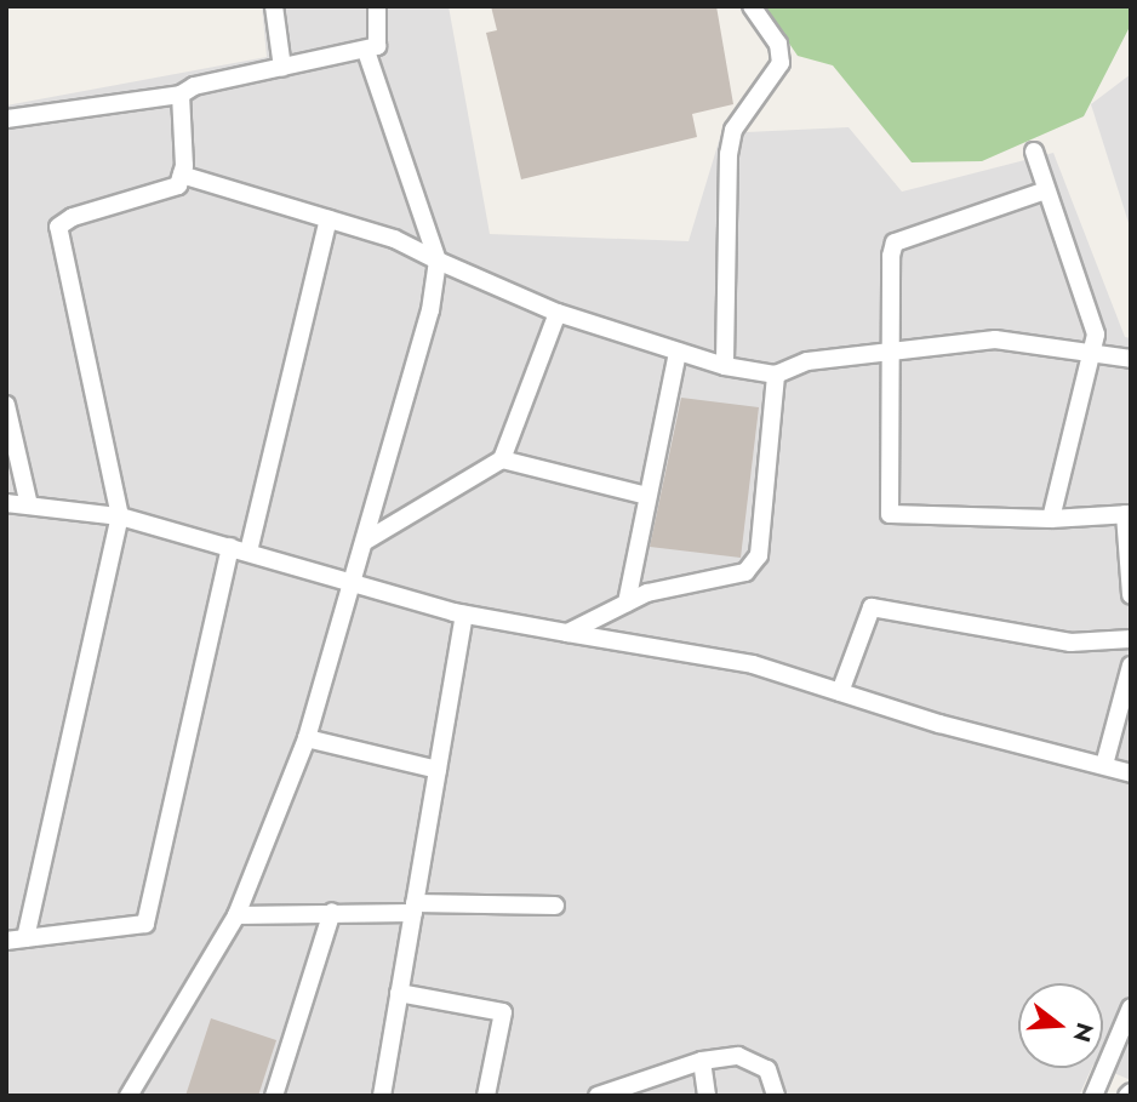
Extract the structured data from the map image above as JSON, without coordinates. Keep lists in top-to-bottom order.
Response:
{
  "north": "right"
}
